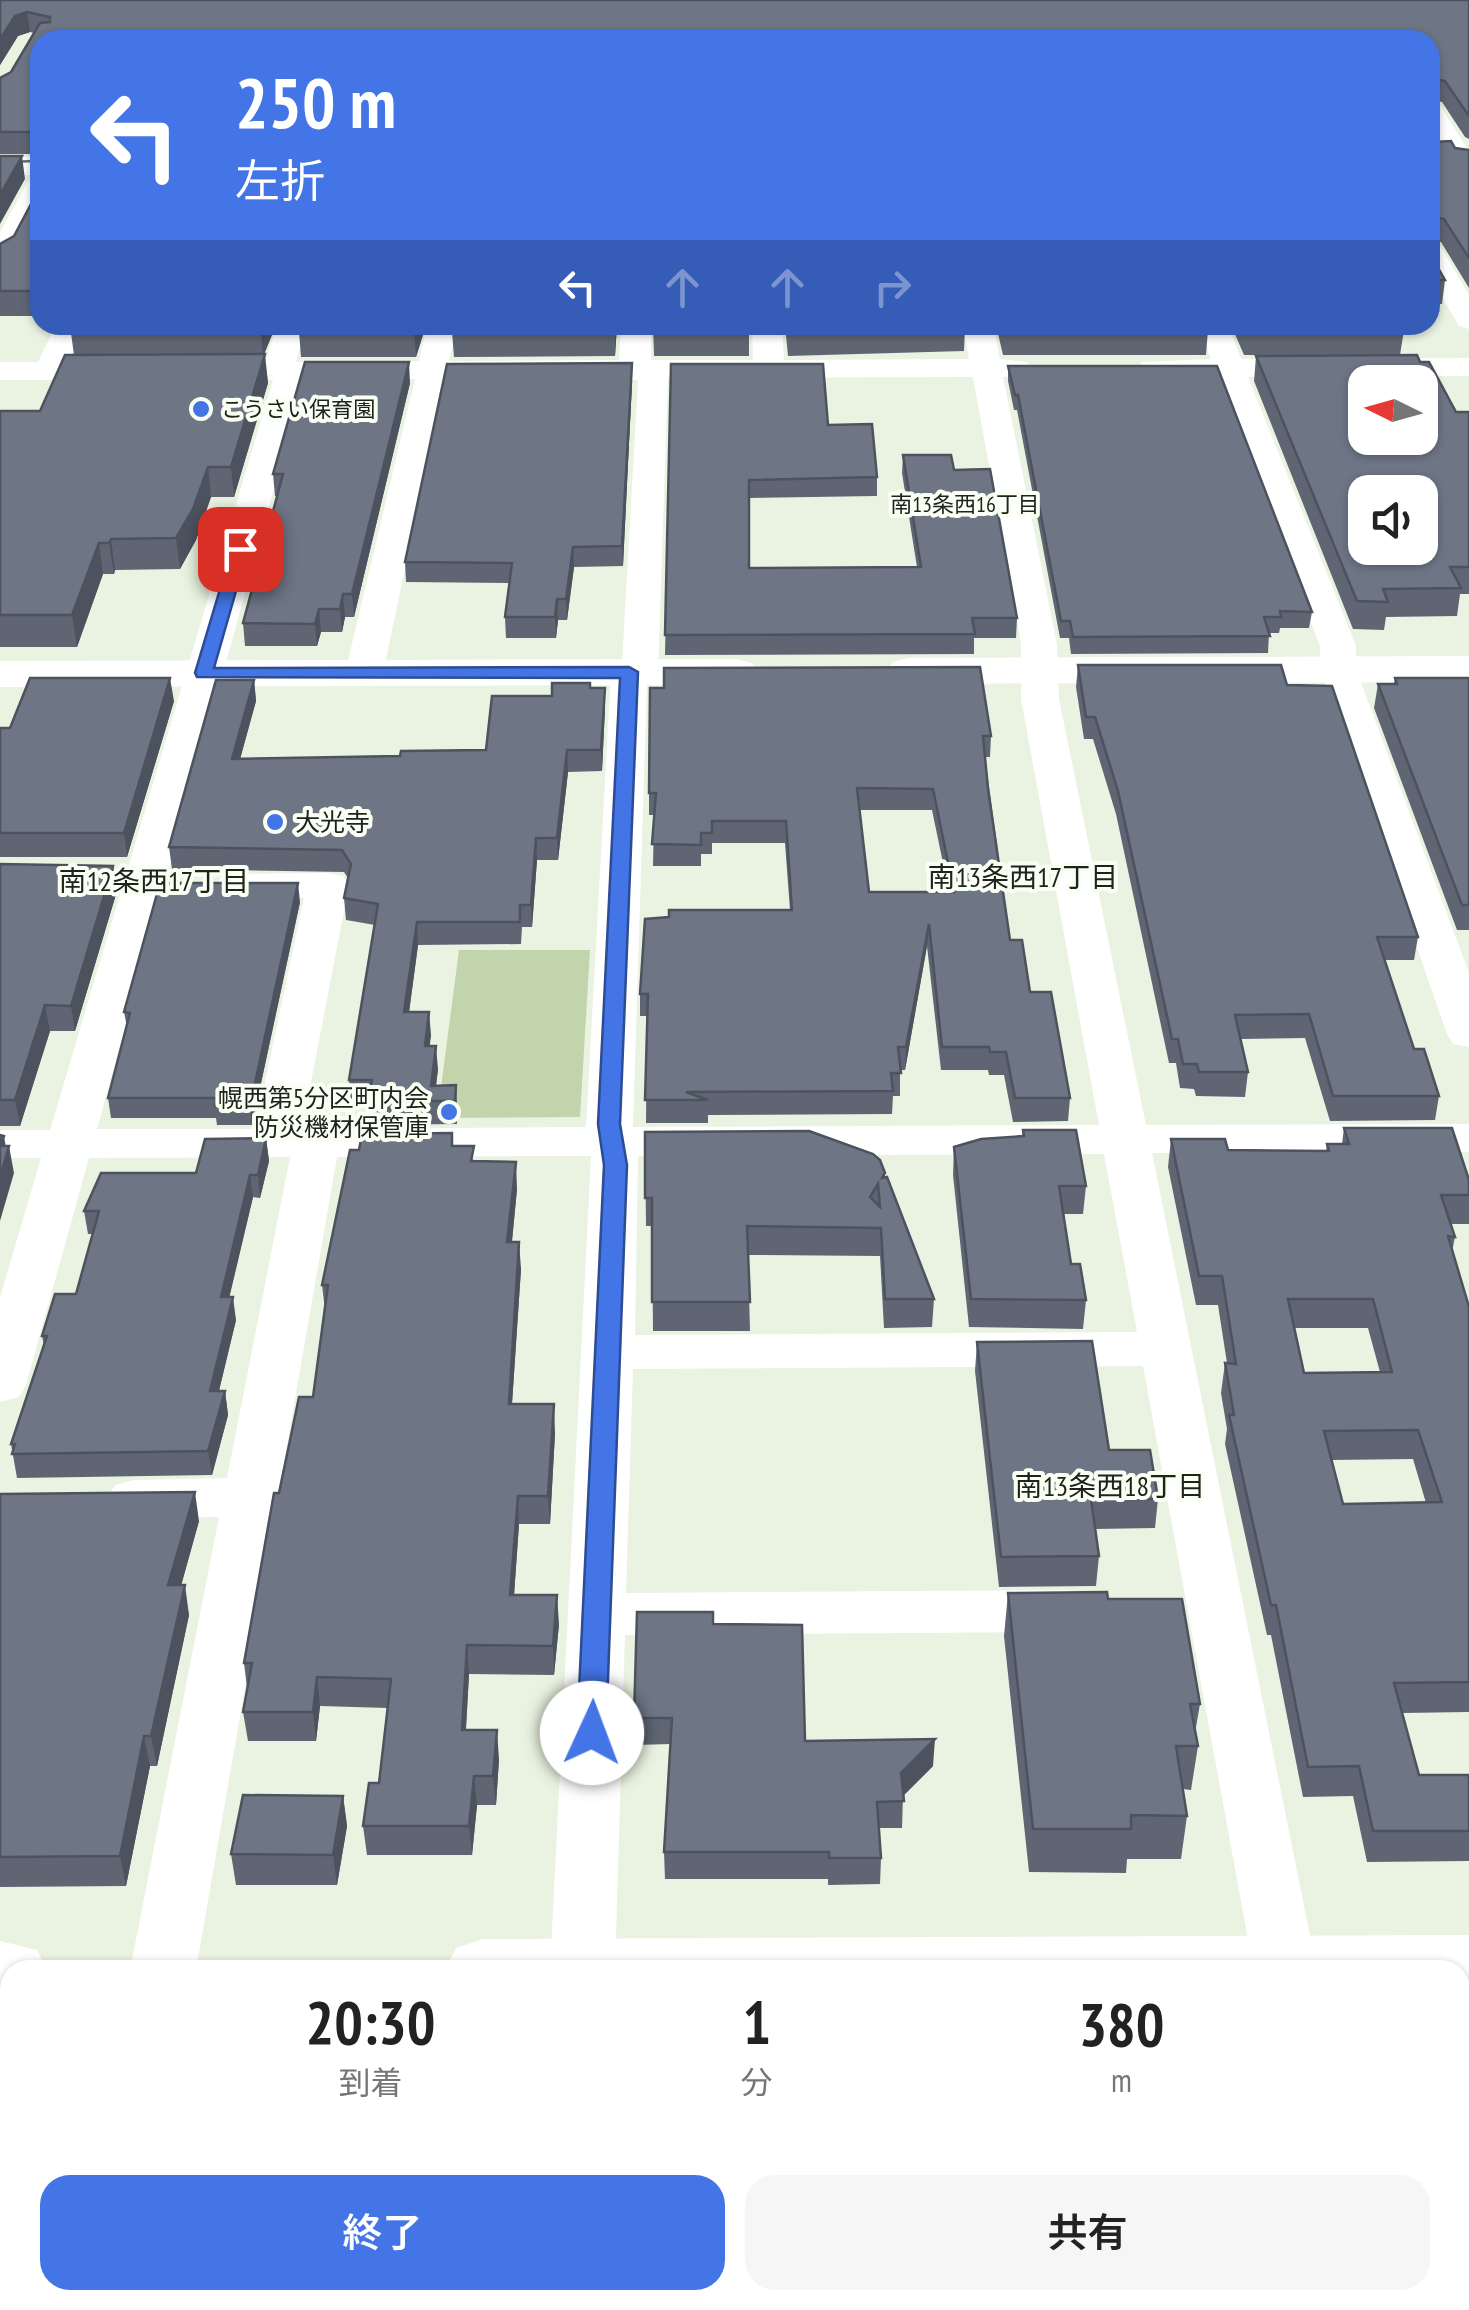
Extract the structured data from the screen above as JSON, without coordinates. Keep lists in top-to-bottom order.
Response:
{
  "districts": [
    "南13条西16丁目",
    "南13条西17丁目",
    "南12条西17丁目",
    "南13条西18丁目"
  ],
  "places": ["こうさい保育園", "大光寺", "幌西第5分区町内会 防災機材保管庫"],
  "north": "left",
  "page": {
    "turn": ["250 m", "左折"],
    "eta": [
      "20:30",
      "到着",
      "1",
      "分",
      "380",
      "m"
    ],
    "buttons": ["終了", "共有"]
  }
}
